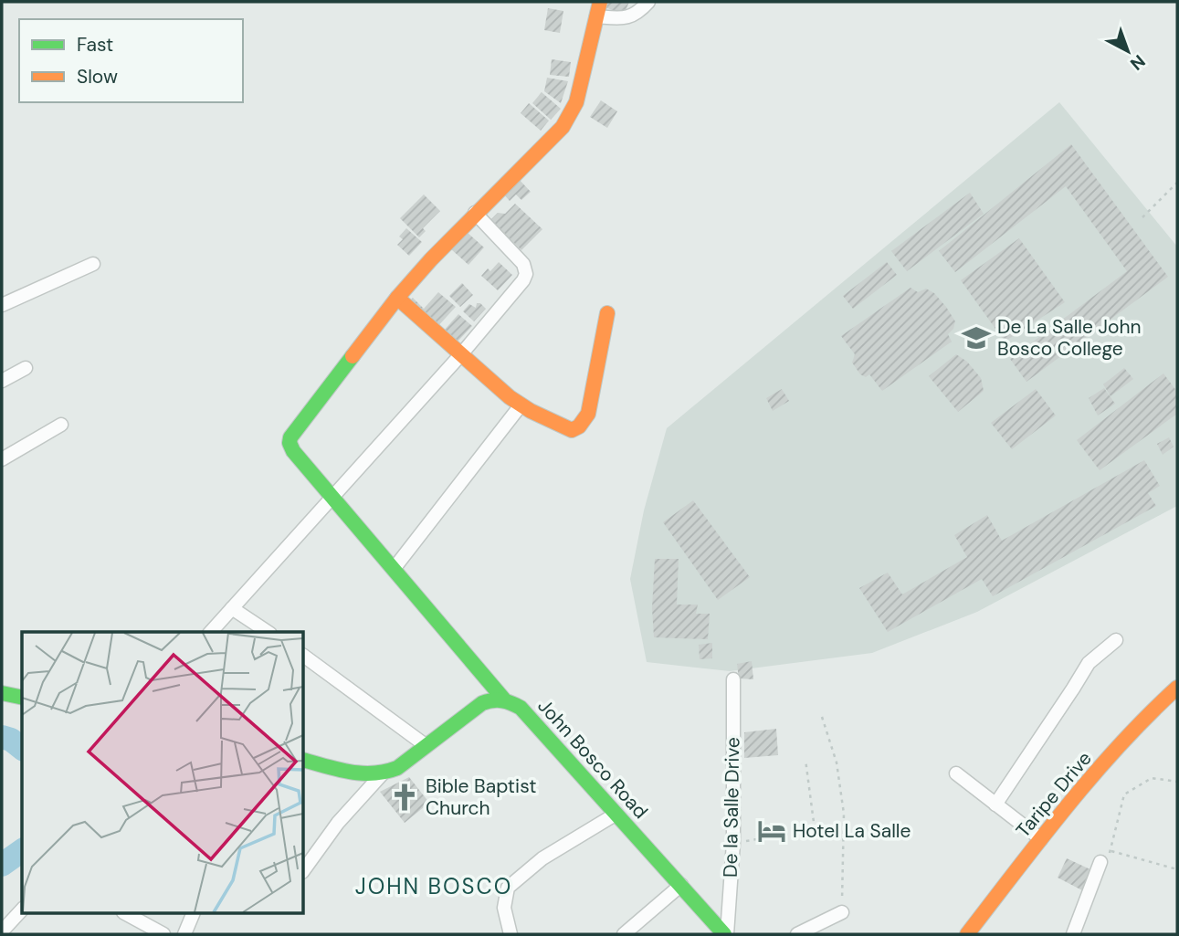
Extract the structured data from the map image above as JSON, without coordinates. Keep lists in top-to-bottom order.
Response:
{
  "streets": {
    "main road": ["John Bosco Road", "Taripe Drive"],
    "street": ["De la Salle Drive"]
  },
  "crossings": [
    ["John Bosco Road", "De la Salle Drive"]
  ],
  "districts": ["JOHN BOSCO"],
  "places": {
    "school or university": ["De La Salle John Bosco College"],
    "church": ["Bible Baptist Church"],
    "hotel": ["Hotel La Salle"]
  },
  "legend": ["Fast", "Slow"],
  "north": "bottom right"
}
